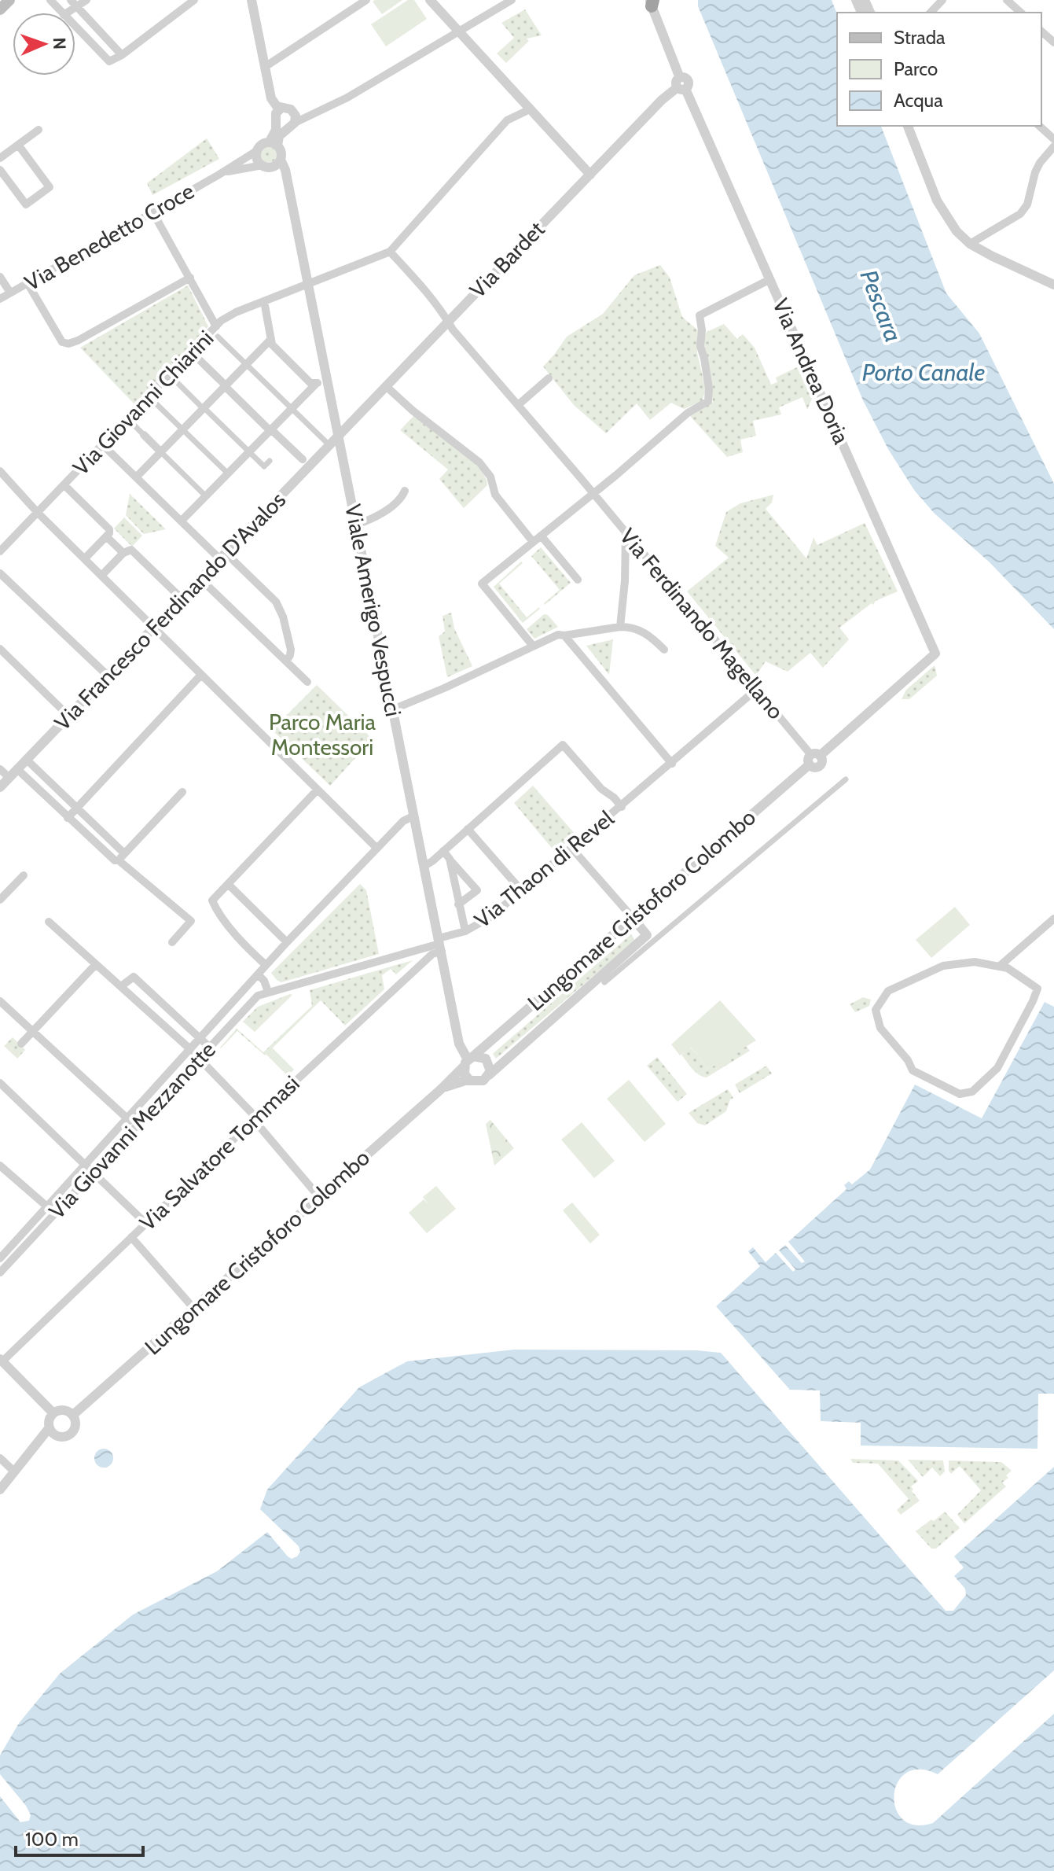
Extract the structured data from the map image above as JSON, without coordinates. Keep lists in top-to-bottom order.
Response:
{
  "streets": {
    "street": [
      "Via Benedetto Croce",
      "Via Bardet",
      "Via Andrea Doria",
      "Via Giovanni Chiarini",
      "Viale Amerigo Vespucci",
      "Via Francesco Ferdinando D'Avalos",
      "Via Ferdinando Magellano",
      "Via Thaon di Revel",
      "Lungomare Cristoforo Colombo",
      "Via Giovanni Mezzanotte",
      "Via Salvatore Tommasi"
    ]
  },
  "crossings": [
    ["Via Benedetto Croce", "Viale Amerigo Vespucci"],
    ["Via Bardet", "Via Andrea Doria"],
    ["Via Bardet", "Viale Amerigo Vespucci"],
    ["Via Bardet", "Via Francesco Ferdinando D'Avalos"],
    ["Via Bardet", "Via Ferdinando Magellano"],
    ["Via Andrea Doria", "Lungomare Cristoforo Colombo"],
    ["Via Giovanni Chiarini", "Viale Amerigo Vespucci"],
    ["Via Giovanni Chiarini", "Via Ferdinando Magellano"],
    ["Viale Amerigo Vespucci", "Via Francesco Ferdinando D'Avalos"],
    ["Viale Amerigo Vespucci", "Via Thaon di Revel"],
    ["Viale Amerigo Vespucci", "Lungomare Cristoforo Colombo"],
    ["Viale Amerigo Vespucci", "Via Giovanni Mezzanotte"],
    ["Viale Amerigo Vespucci", "Via Salvatore Tommasi"],
    ["Via Ferdinando Magellano", "Via Thaon di Revel"],
    ["Via Ferdinando Magellano", "Lungomare Cristoforo Colombo"],
    ["Via Thaon di Revel", "Via Giovanni Mezzanotte"],
    ["Via Thaon di Revel", "Via Salvatore Tommasi"],
    ["Via Giovanni Mezzanotte", "Via Salvatore Tommasi"]
  ],
  "water": ["Pescara", "Porto Canale"],
  "parks": ["Parco Maria Montessori"],
  "legend": ["Strada", "Parco", "Acqua"],
  "scale_bar": "100 m",
  "north": "right"
}
